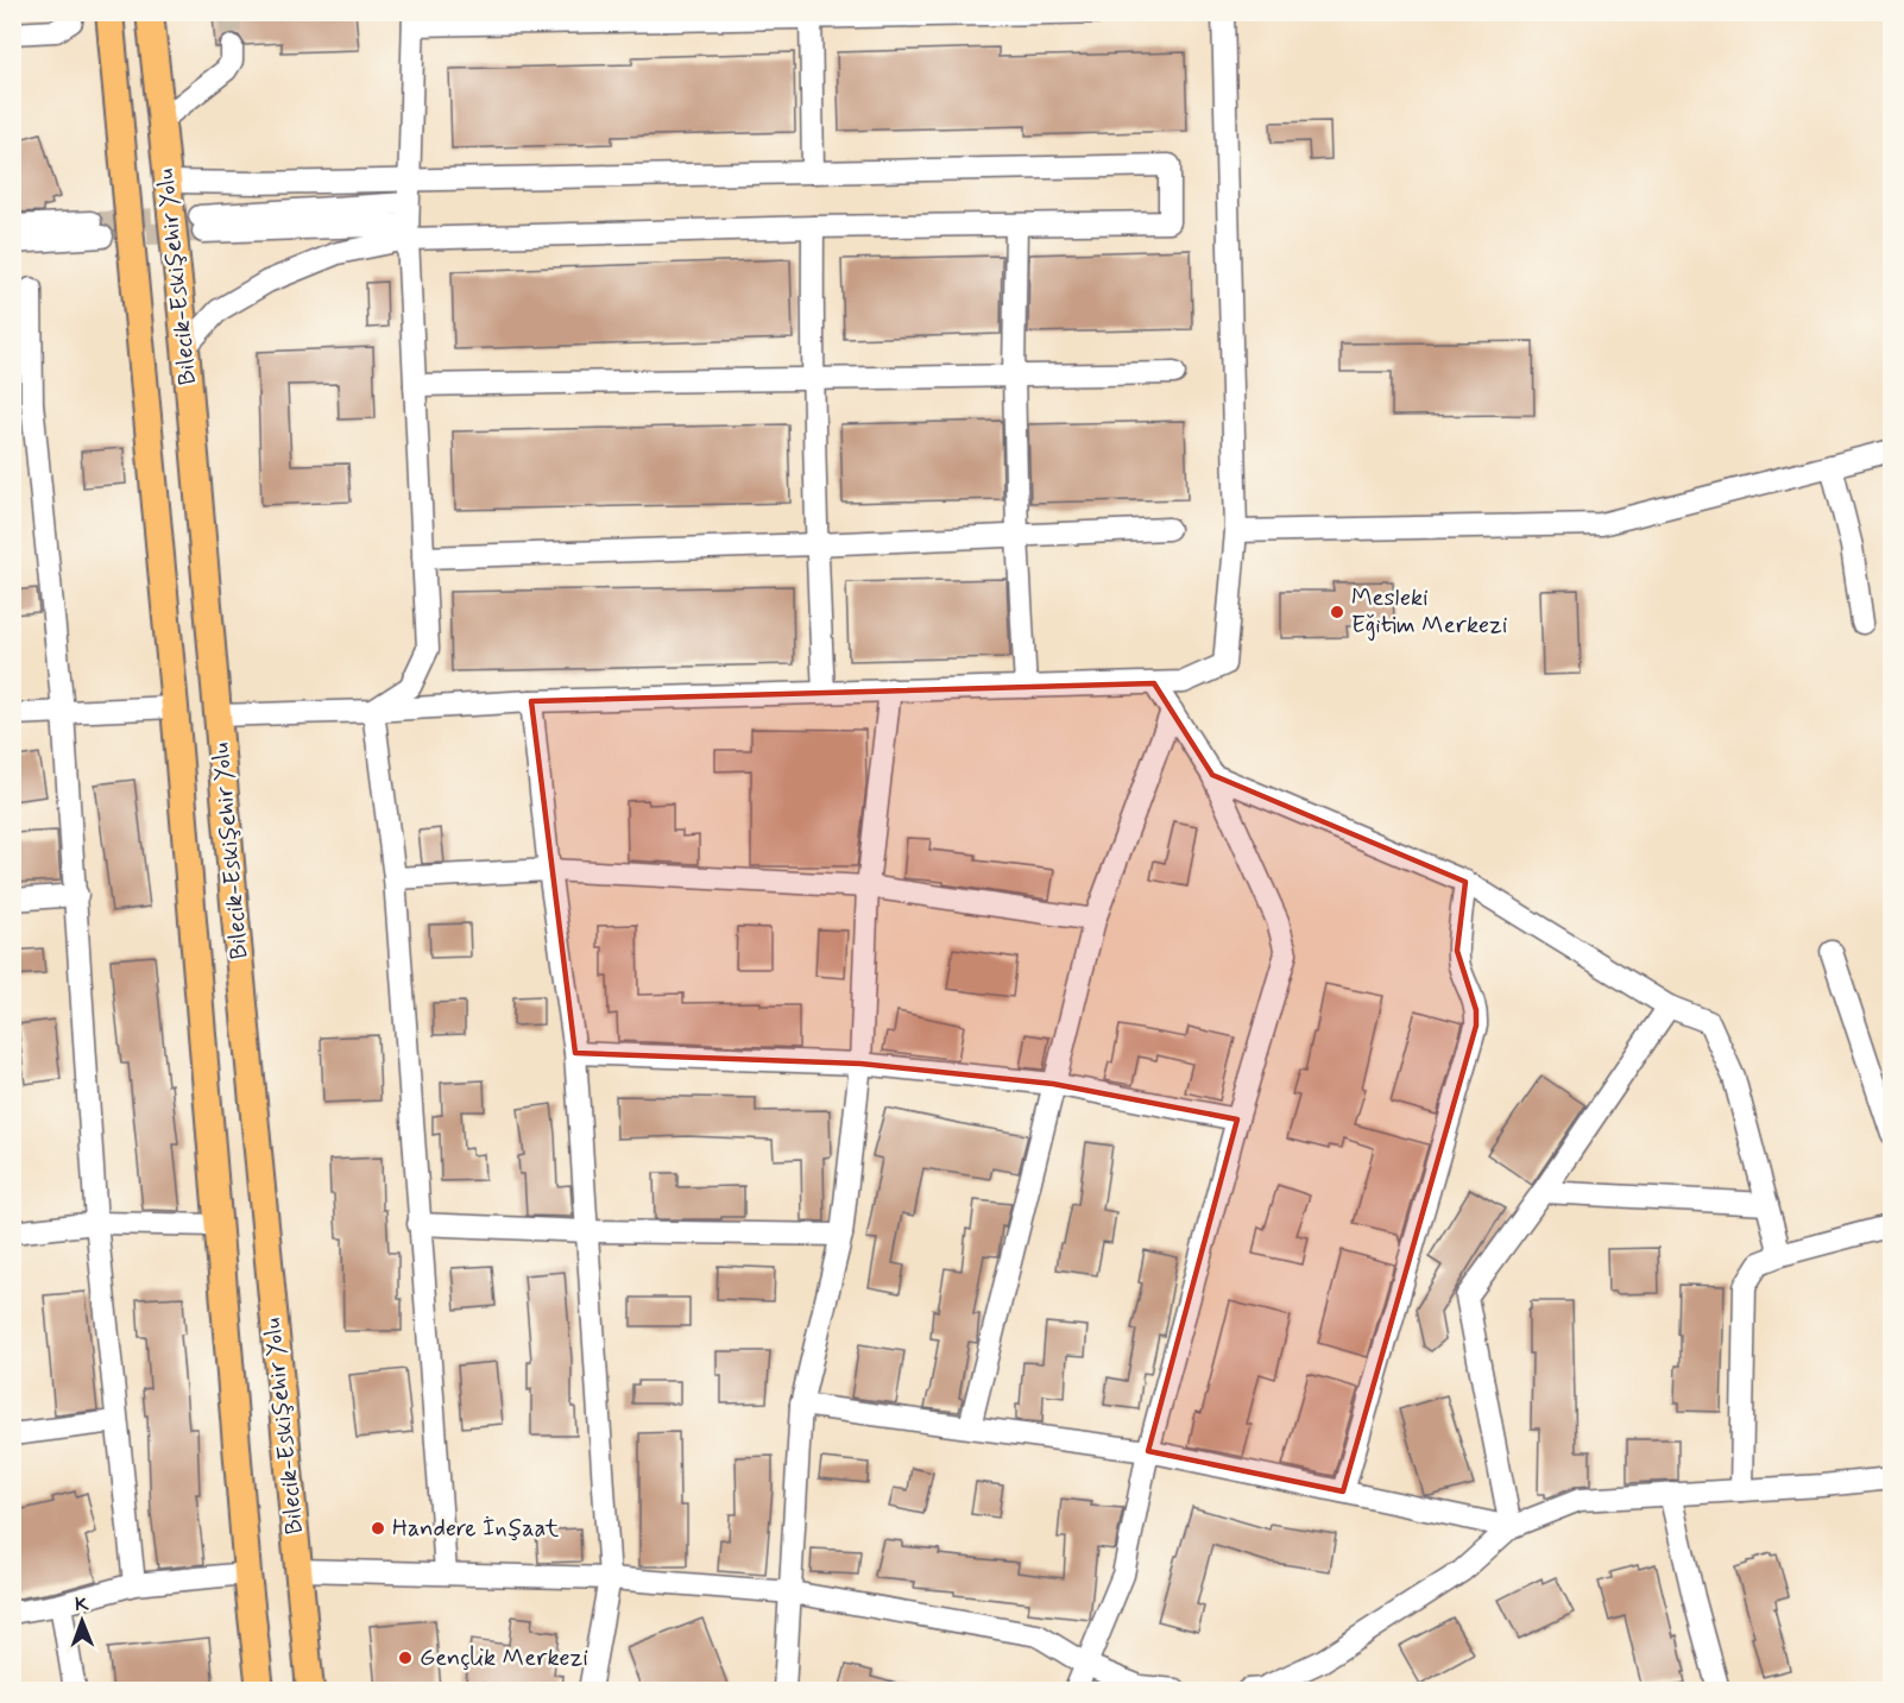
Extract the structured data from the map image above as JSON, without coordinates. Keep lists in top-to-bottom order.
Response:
{
  "streets": {
    "main road": ["Bilecik-Eskişehir Yolu"]
  },
  "places": ["Mesleki Eğitim Merkezi", "Handere İnşaat", "Gençlik Merkezi"],
  "north": "top"
}
